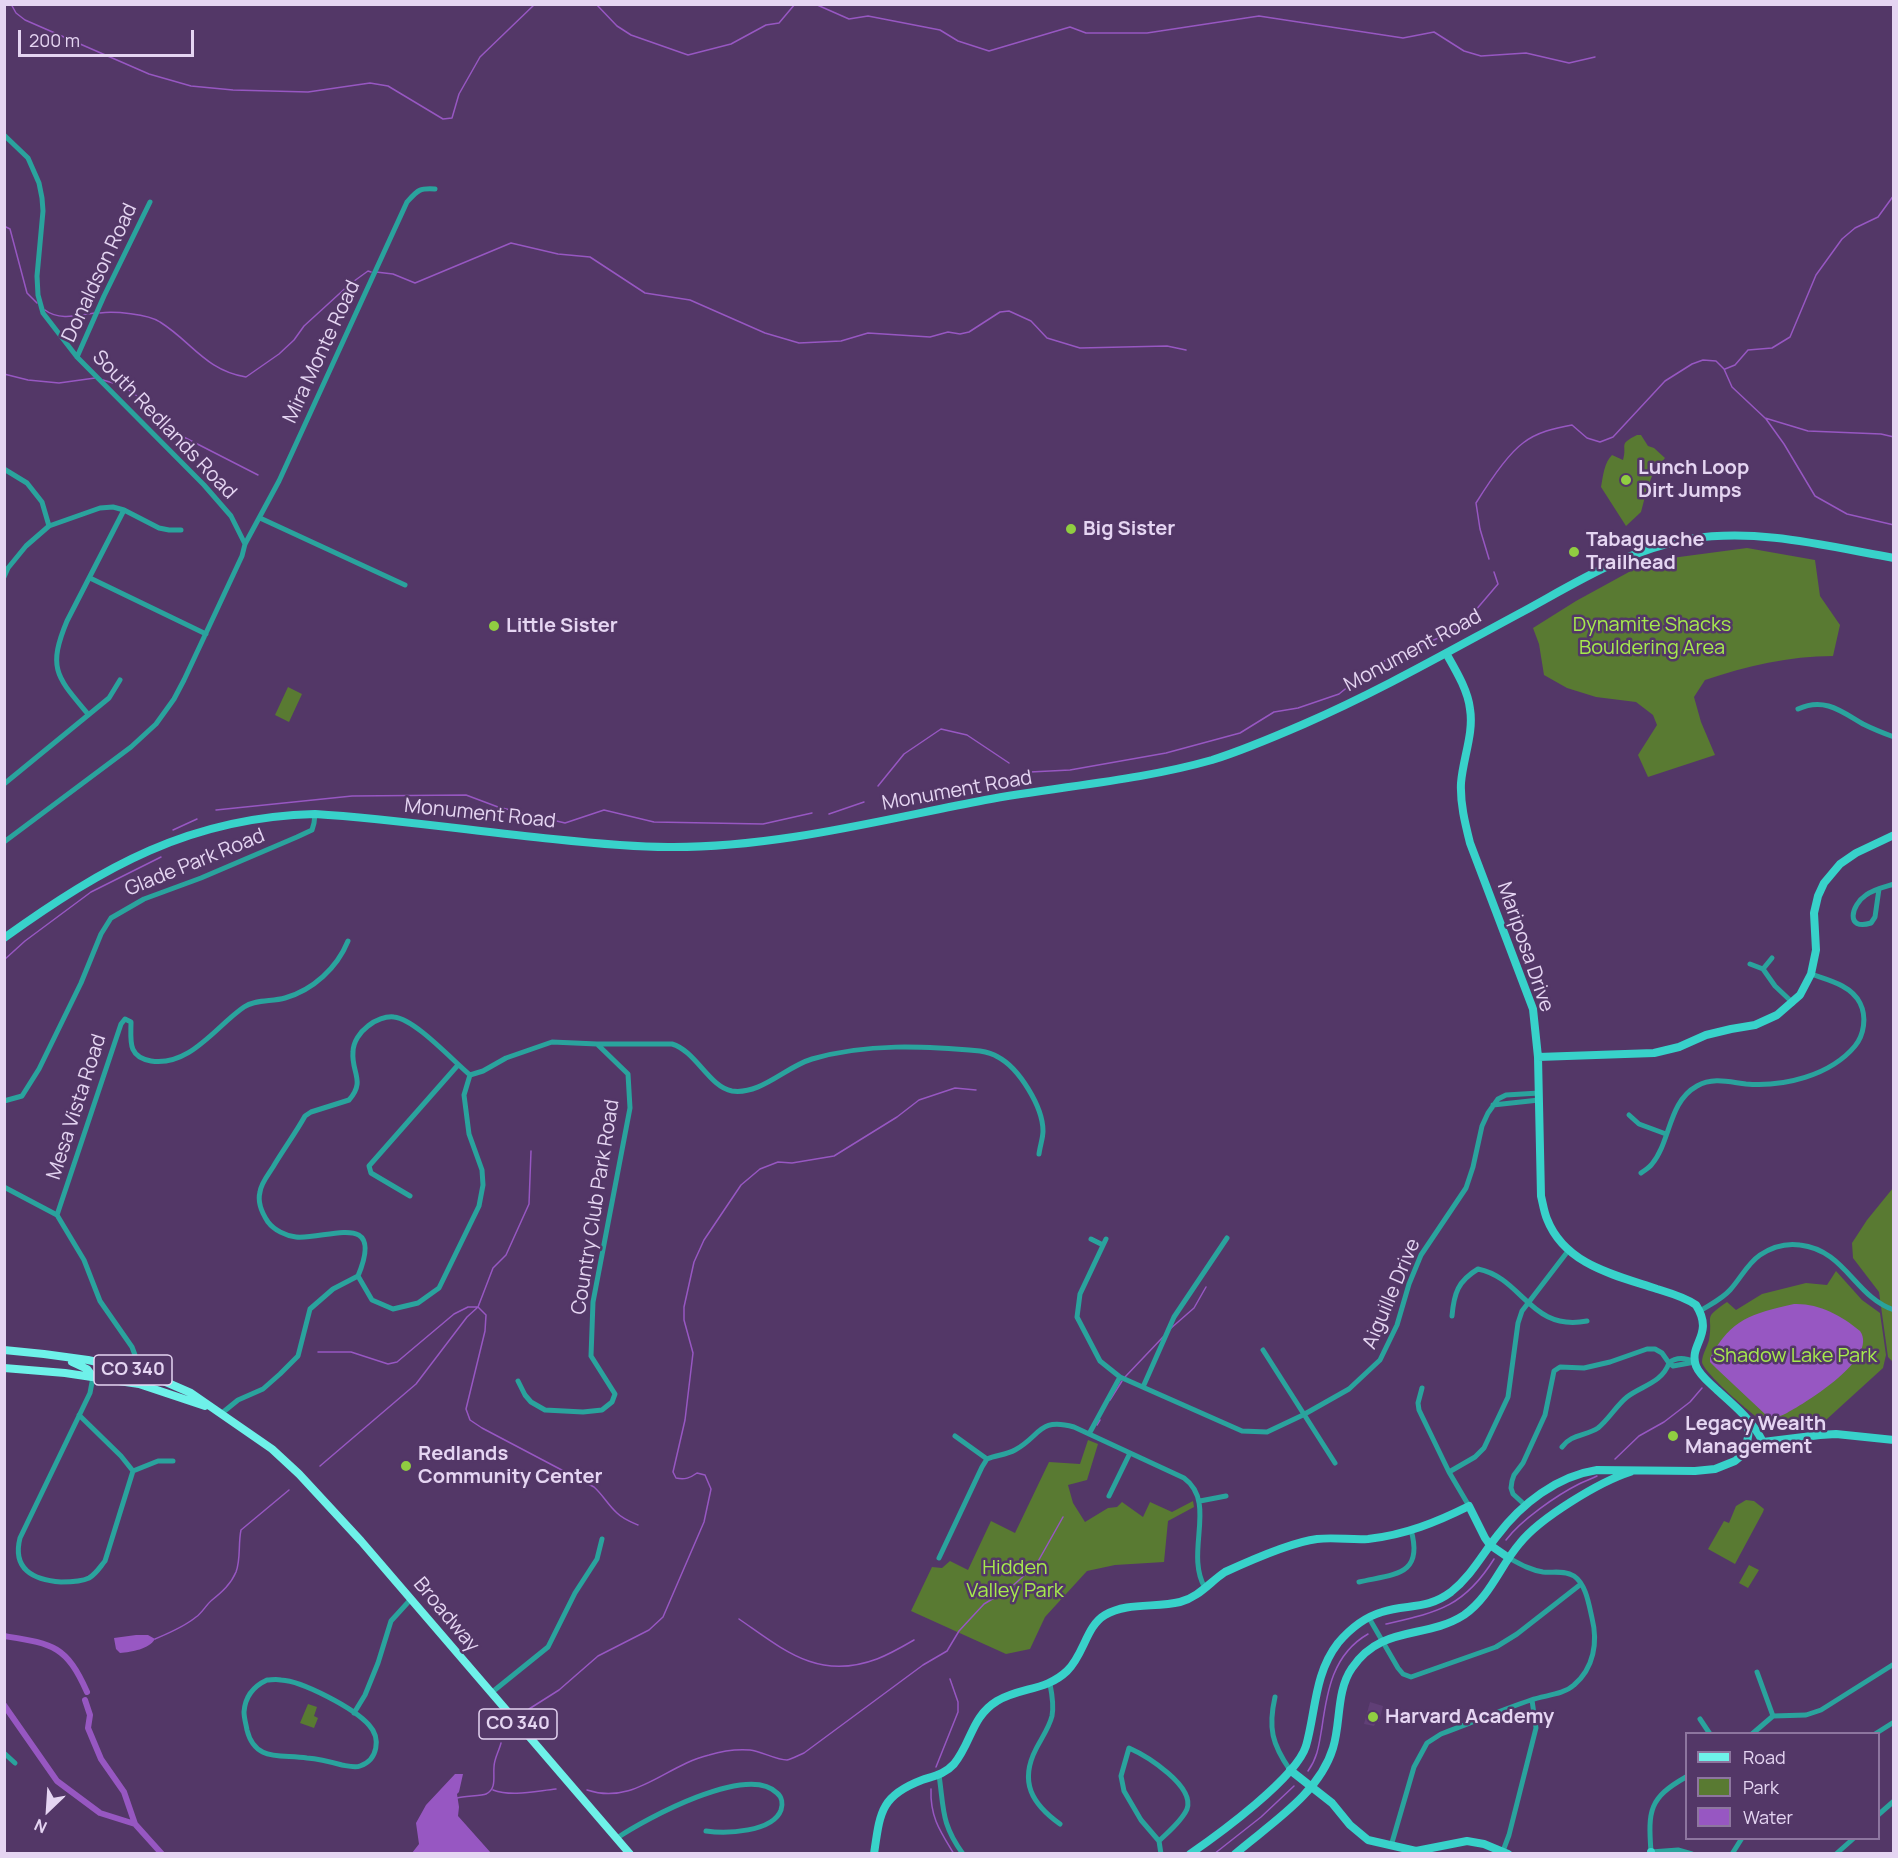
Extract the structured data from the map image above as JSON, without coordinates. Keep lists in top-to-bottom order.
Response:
{
  "streets": {
    "main road": ["CO 340", "Broadway"],
    "street": [
      "Donaldson Road",
      "Mira Monte Road",
      "South Redlands Road",
      "Monument Road",
      "Glade Park Road",
      "Mariposa Drive",
      "Mesa Vista Road",
      "Country Club Park Road",
      "Aiguille Drive"
    ]
  },
  "crossings": [
    ["Donaldson Road", "South Redlands Road"],
    ["Mira Monte Road", "South Redlands Road"],
    ["Monument Road", "Glade Park Road"],
    ["Monument Road", "Mariposa Drive"],
    ["Mariposa Drive", "Aiguille Drive"]
  ],
  "parks": ["Dynamite Shacks Bouldering Area", "Shadow Lake Park", "Hidden Valley Park"],
  "places": [
    "Lunch Loop Dirt Jumps",
    "Big Sister",
    "Tabaguache Trailhead",
    "Little Sister",
    "Legacy Wealth Management",
    "Redlands Community Center",
    "Harvard Academy"
  ],
  "legend": ["Road", "Park", "Water"],
  "scale_bar": "200 m",
  "north": "bottom left"
}
